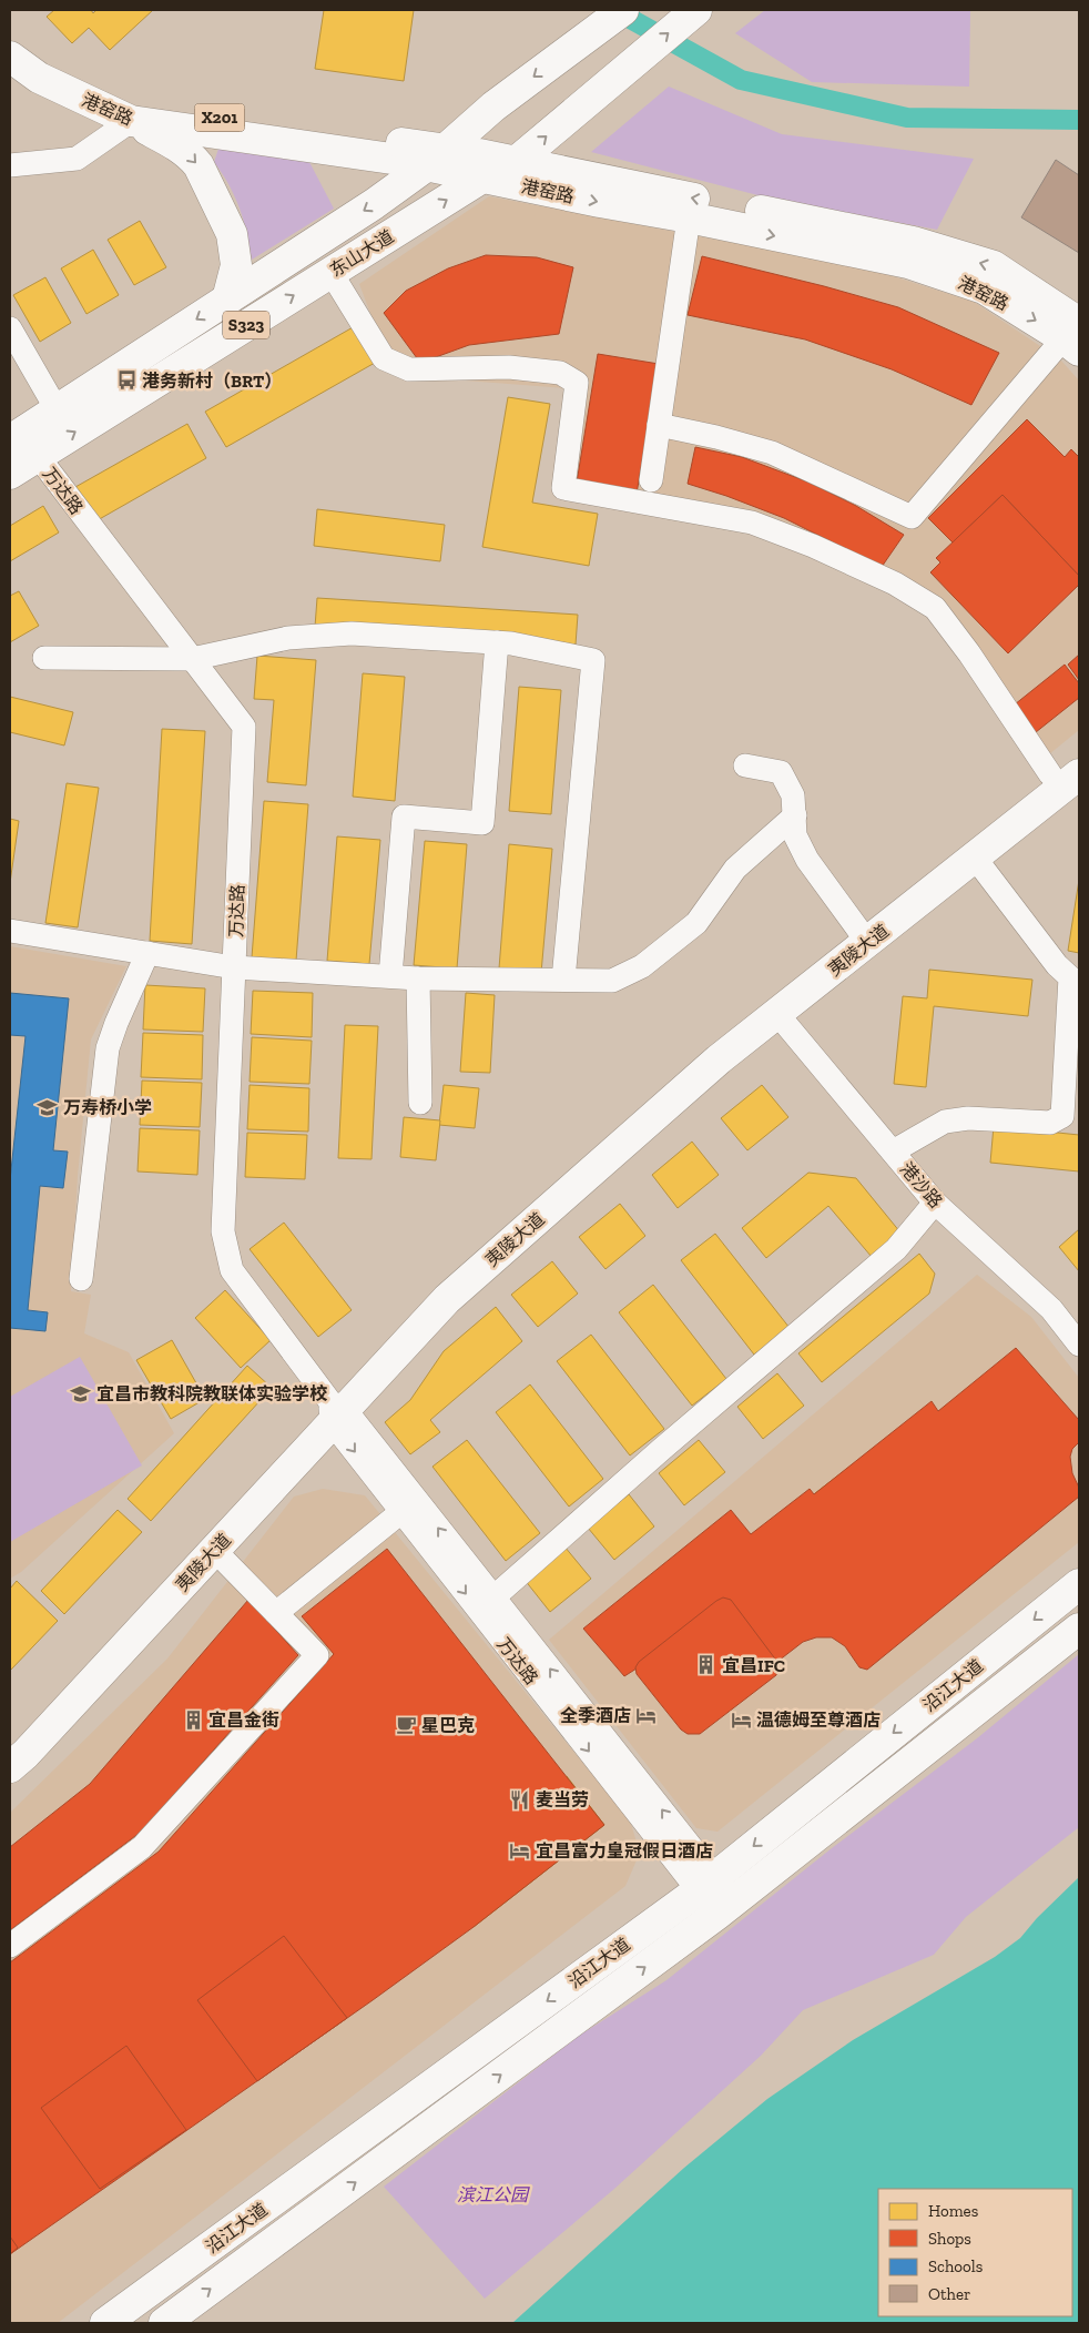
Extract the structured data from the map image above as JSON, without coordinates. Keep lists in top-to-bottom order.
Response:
{
  "streets": {
    "main road": [
      "港窑路",
      "X201",
      "东山大道",
      "S323",
      "夷陵大道",
      "沿江大道"
    ],
    "street": ["万达路", "港沙路"]
  },
  "crossings": [
    ["港窑路", "东山大道"],
    ["东山大道", "万达路"],
    ["万达路", "夷陵大道"],
    ["万达路", "沿江大道"],
    ["夷陵大道", "港沙路"]
  ],
  "parks": ["滨江公园"],
  "places": {
    "bus stop": ["港务新村（BRT）"],
    "school or university": ["万寿桥小学", "宜昌市教科院教联体实验学校"],
    "building": ["宜昌IFC", "宜昌金街"],
    "hotel": ["全季酒店", "温德姆至尊酒店", "宜昌富力皇冠假日酒店"],
    "cafe": ["星巴克"],
    "restaurant": ["麦当劳"]
  },
  "legend": [
    "Homes",
    "Shops",
    "Schools",
    "Other"
  ]
}
